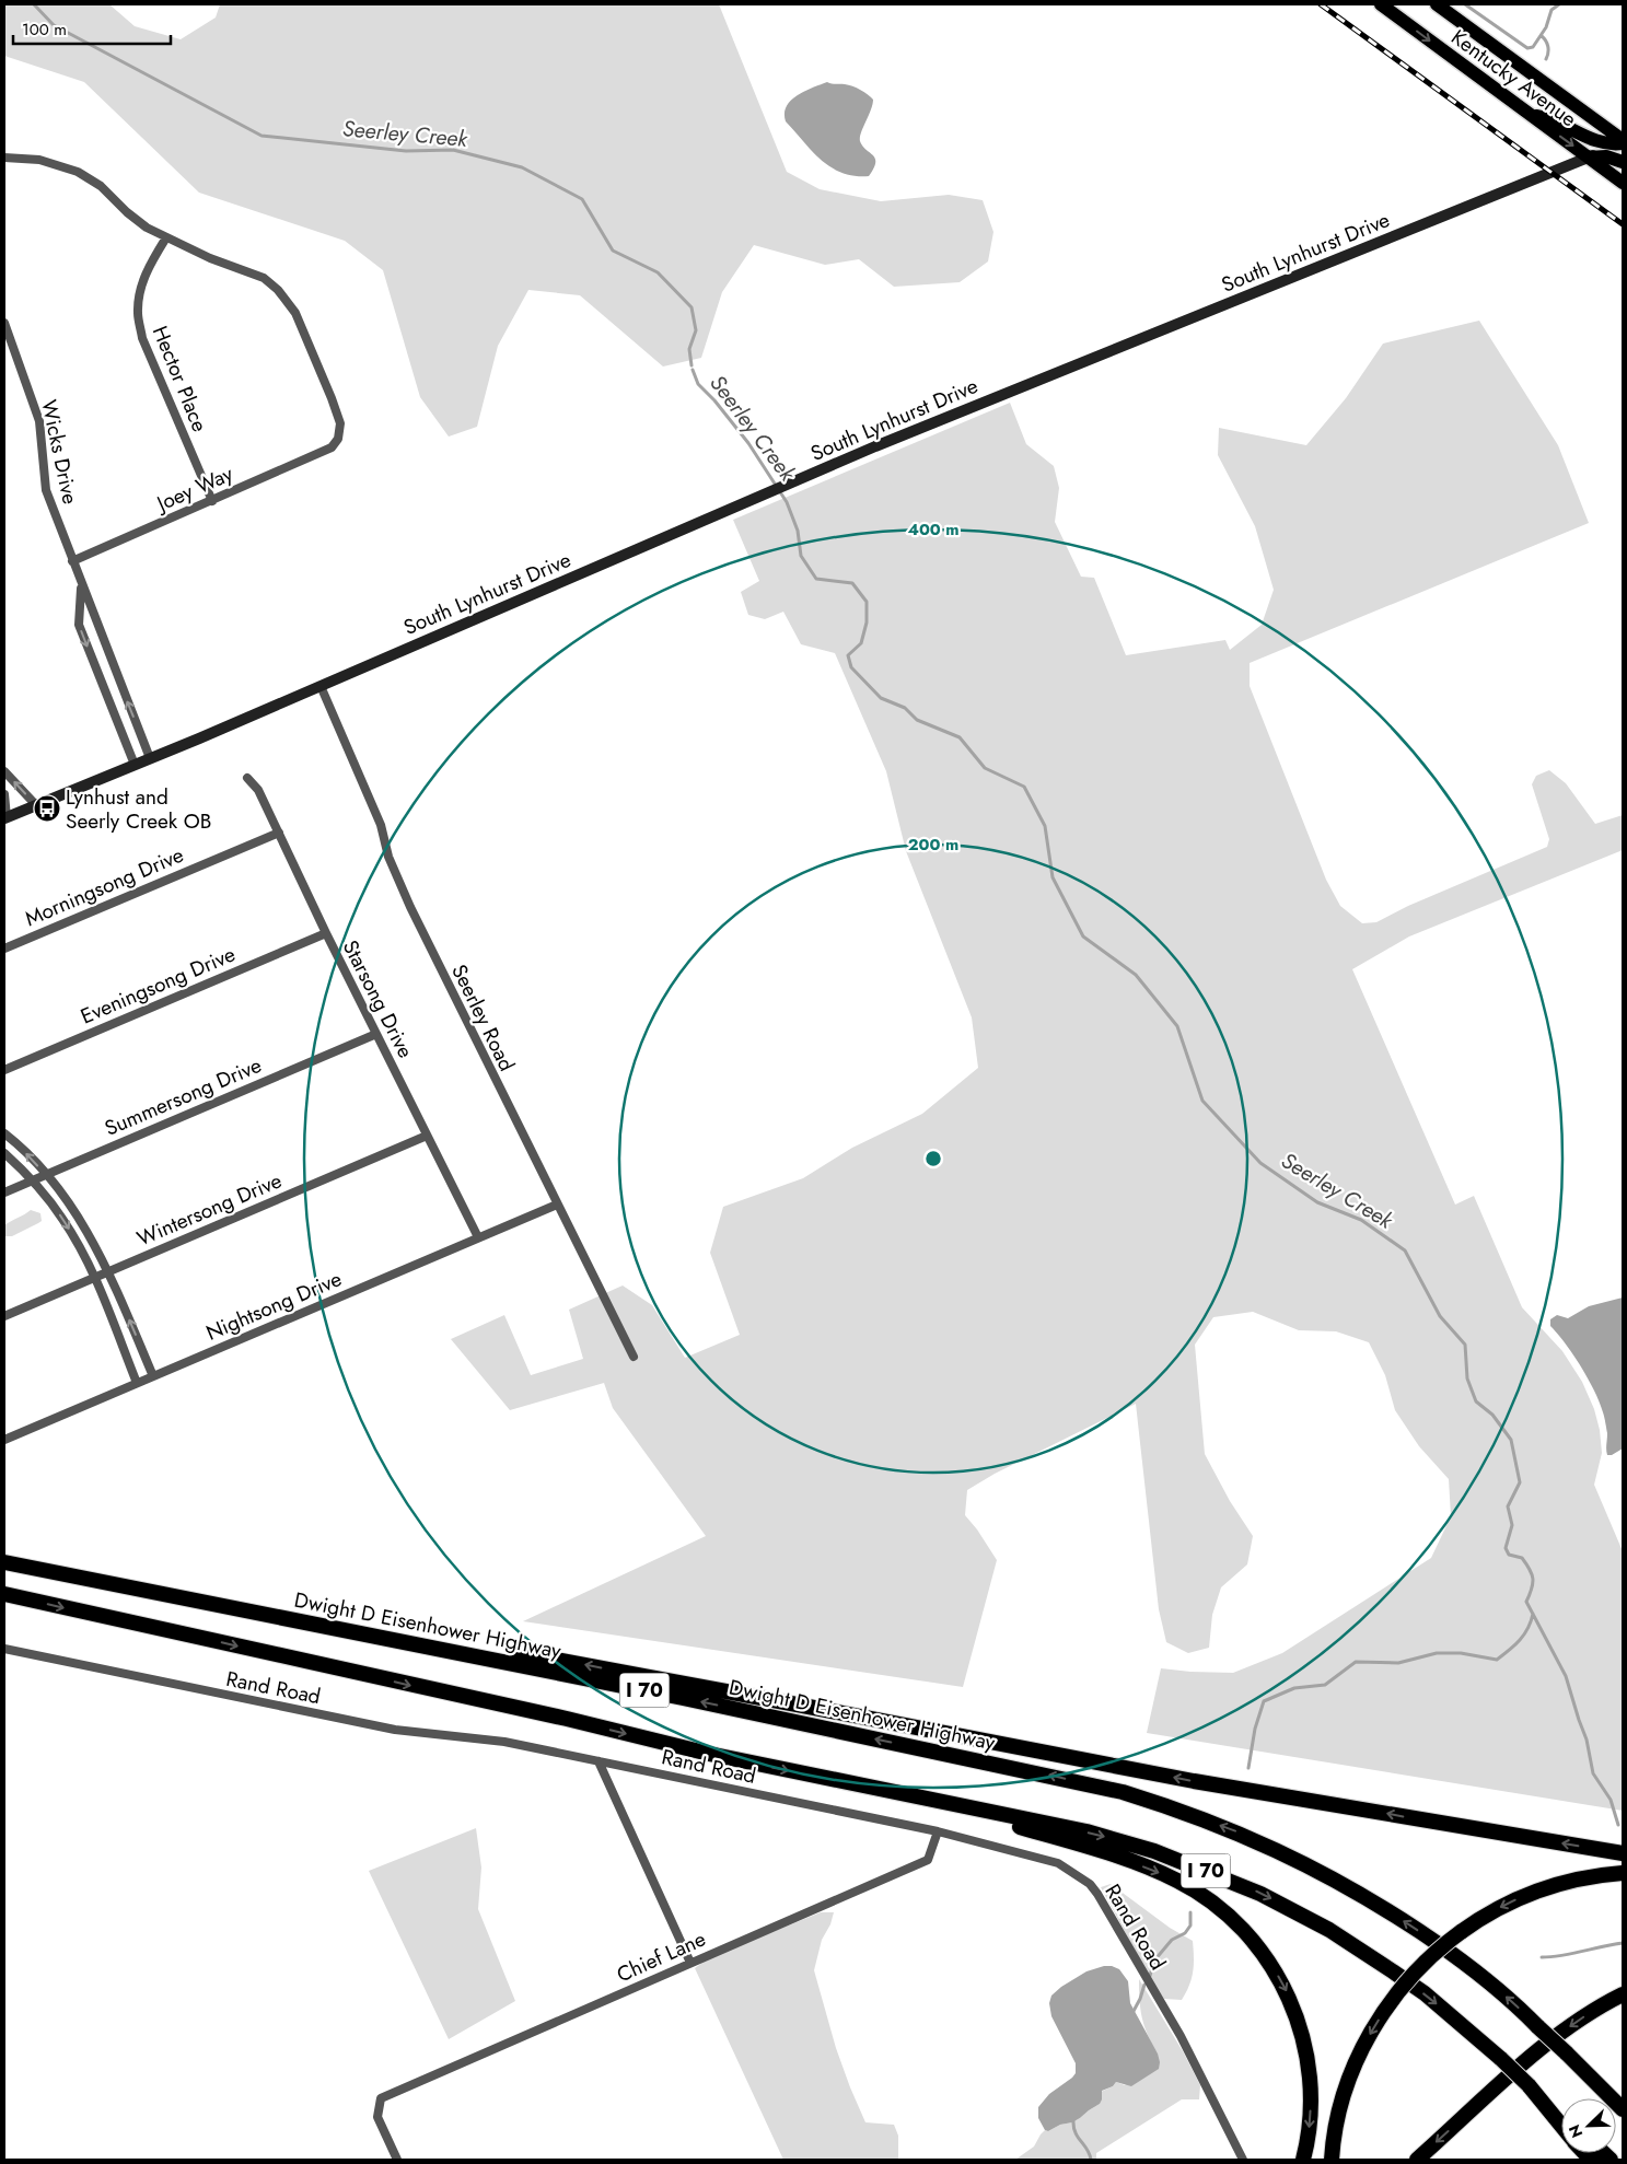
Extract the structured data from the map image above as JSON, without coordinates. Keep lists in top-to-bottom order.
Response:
{
  "streets": {
    "highway": ["Dwight D Eisenhower Highway", "I 70"],
    "main road": ["Kentucky Avenue", "South Lynhurst Drive"],
    "street": [
      "Hector Place",
      "Wicks Drive",
      "Joey Way",
      "Morningsong Drive",
      "Eveningsong Drive",
      "Starsong Drive",
      "Seerley Road",
      "Summersong Drive",
      "Wintersong Drive",
      "Nightsong Drive",
      "Rand Road",
      "Chief Lane"
    ]
  },
  "crossings": [
    ["Kentucky Avenue", "South Lynhurst Drive"],
    ["South Lynhurst Drive", "Wicks Drive"],
    ["South Lynhurst Drive", "Seerley Road"],
    ["Hector Place", "Joey Way"],
    ["Wicks Drive", "Joey Way"],
    ["Morningsong Drive", "Starsong Drive"],
    ["Eveningsong Drive", "Starsong Drive"],
    ["Starsong Drive", "Summersong Drive"],
    ["Starsong Drive", "Wintersong Drive"],
    ["Starsong Drive", "Nightsong Drive"],
    ["Seerley Road", "Nightsong Drive"],
    ["Rand Road", "Chief Lane"]
  ],
  "water": ["Seerley Creek"],
  "places": {
    "bus stop": ["Lynhust and Seerly Creek OB"]
  },
  "scale_bar": "100 m",
  "north": "bottom left",
  "rings": ["400 m", "200 m"]
}
